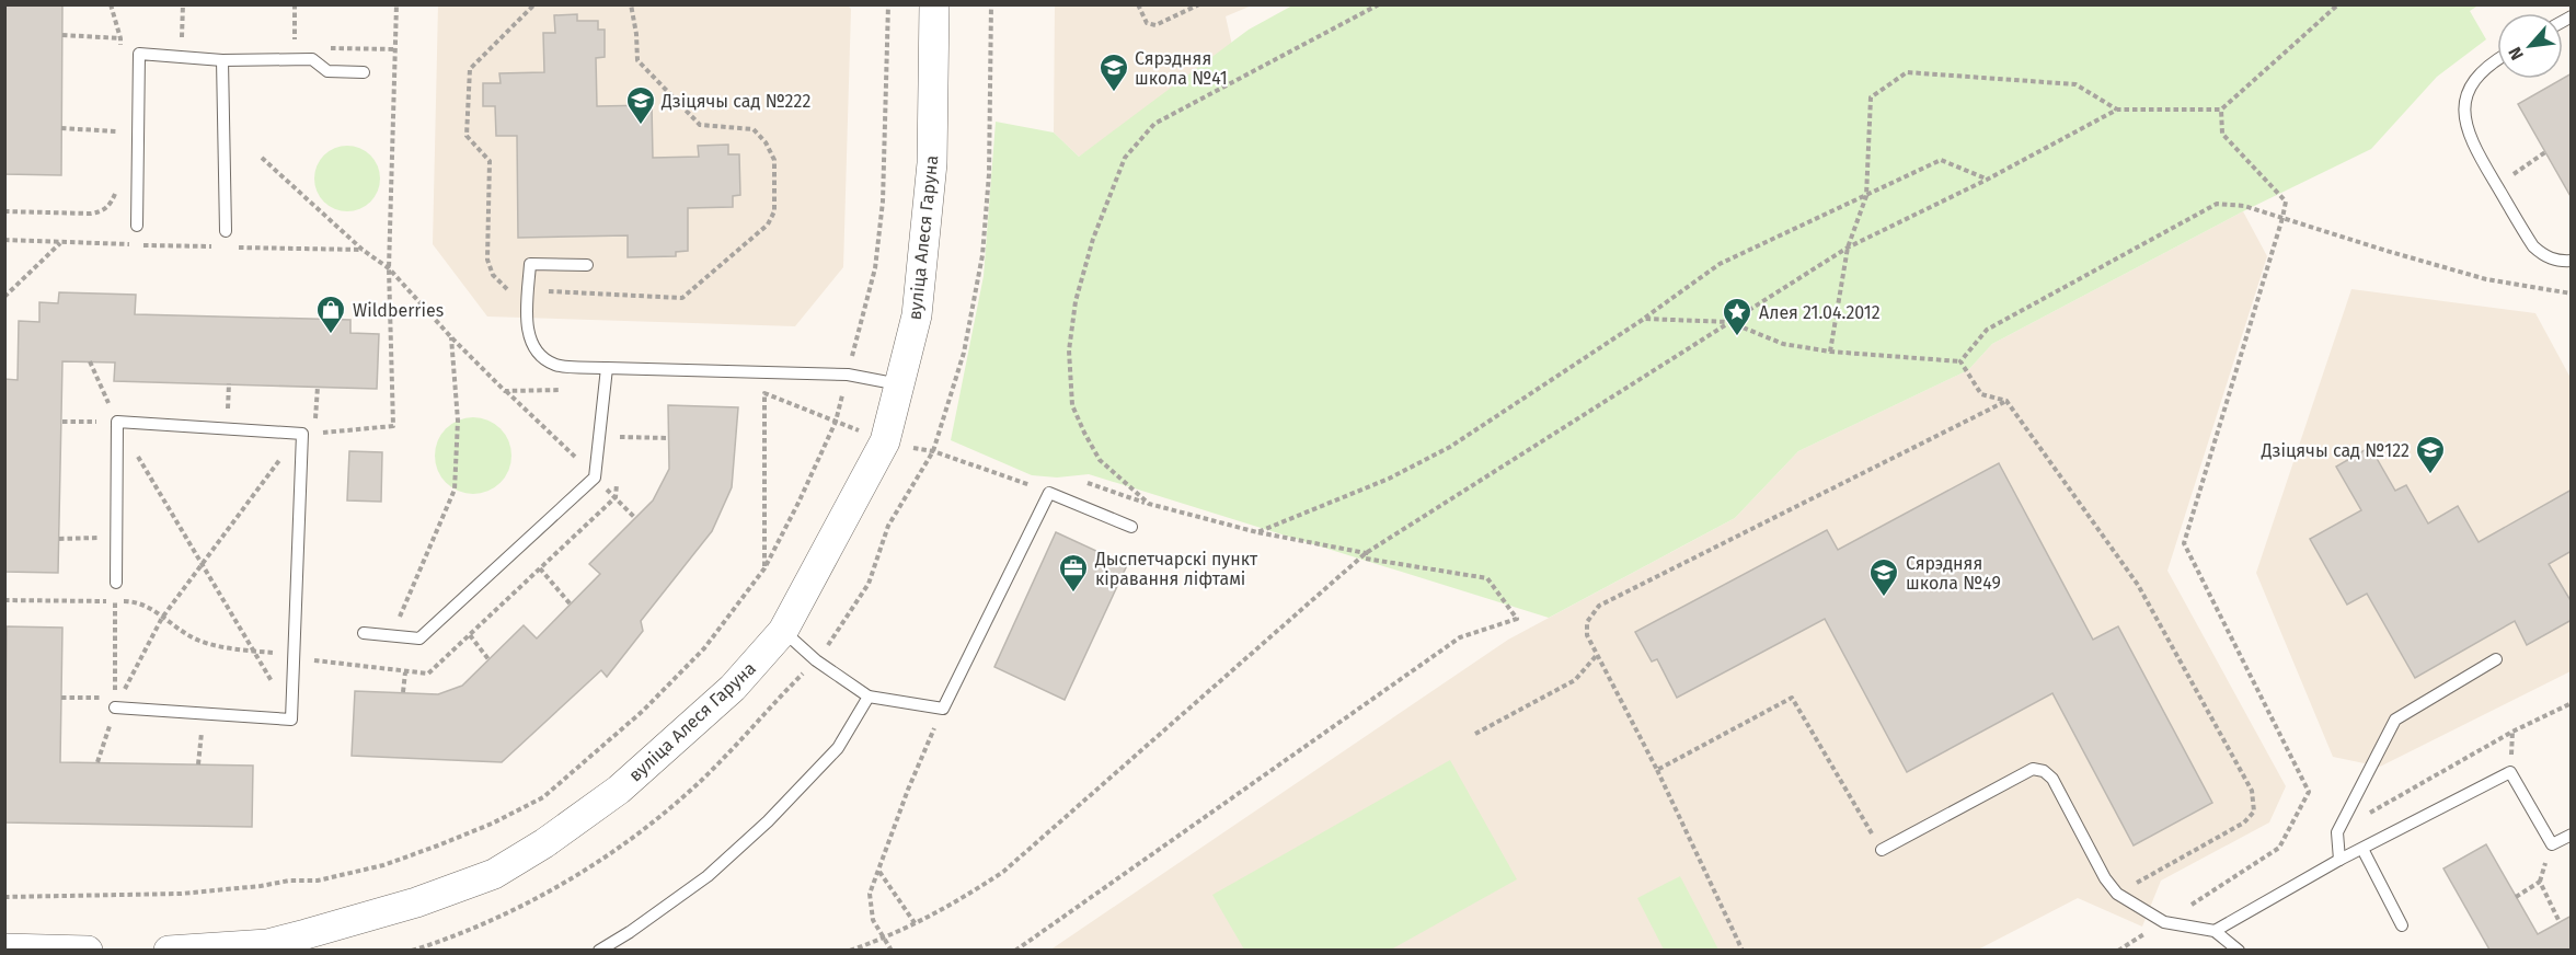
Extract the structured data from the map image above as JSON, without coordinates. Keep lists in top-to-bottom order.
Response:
{
  "streets": {
    "street": ["вуліца Алеся Гаруна"]
  },
  "places": {
    "school or university": [
      "Сярэдняя школа №41",
      "Дзіцячы сад №222",
      "Дзіцячы сад №122",
      "Сярэдняя школа №49"
    ],
    "shop": ["Wildberries"],
    "place": ["Алея 21.04.2012"],
    "office": ["Дыспетчарскі пункт кіравання ліфтамі"]
  },
  "north": "bottom left"
}
